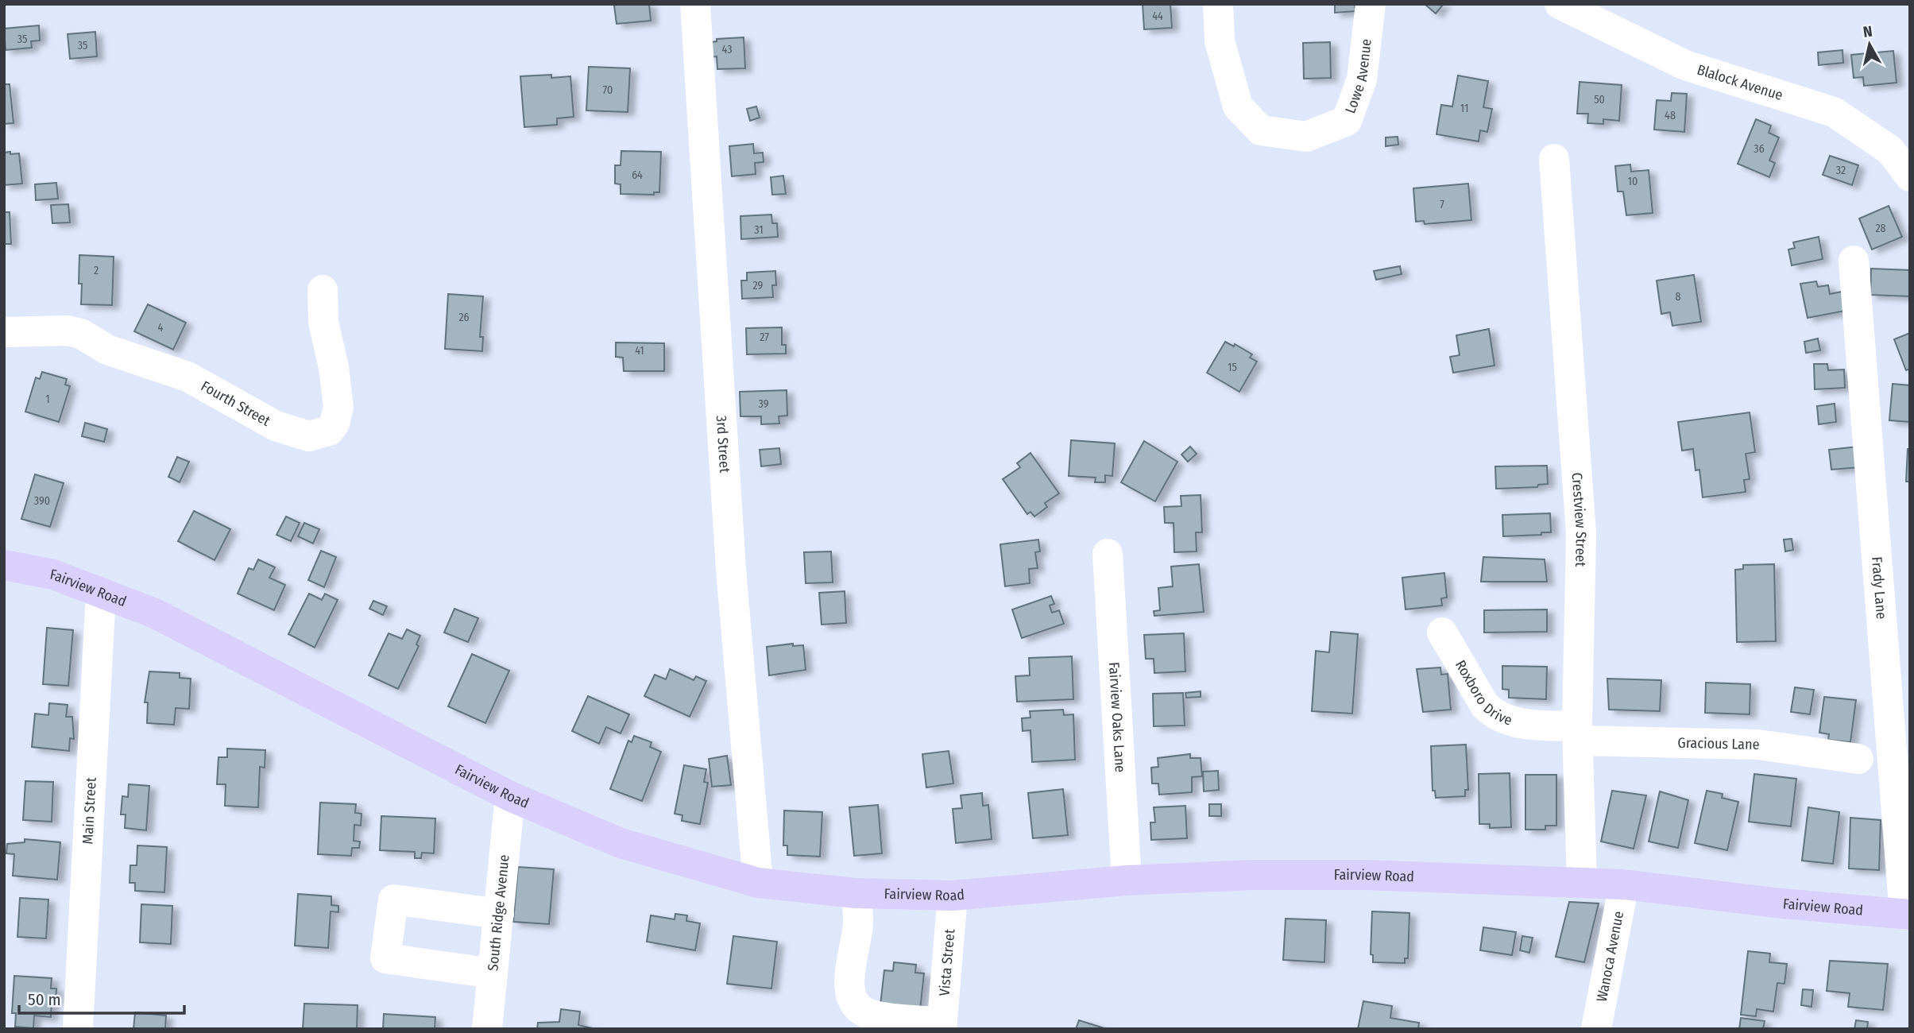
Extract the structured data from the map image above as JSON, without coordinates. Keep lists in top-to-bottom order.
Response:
{
  "streets": {
    "main road": ["Fairview Road"],
    "street": [
      "Lowe Avenue",
      "Blalock Avenue",
      "Fourth Street",
      "3rd Street",
      "Crestview Street",
      "Frady Lane",
      "Roxboro Drive",
      "Fairview Oaks Lane",
      "Gracious Lane",
      "Main Street",
      "South Ridge Avenue",
      "Wanoca Avenue",
      "Vista Street"
    ]
  },
  "crossings": [
    ["3rd Street", "Fairview Road"],
    ["Crestview Street", "Fairview Road"],
    ["Crestview Street", "Roxboro Drive"],
    ["Crestview Street", "Gracious Lane"],
    ["Frady Lane", "Fairview Road"],
    ["Fairview Road", "Fairview Oaks Lane"],
    ["Fairview Road", "Main Street"],
    ["Fairview Road", "South Ridge Avenue"],
    ["Fairview Road", "Wanoca Avenue"],
    ["Fairview Road", "Vista Street"],
    ["Roxboro Drive", "Gracious Lane"]
  ],
  "house_numbers": [
    "44",
    "35",
    "35",
    "43",
    "70",
    "50",
    "11",
    "48",
    "36",
    "32",
    "64",
    "10",
    "7",
    "28",
    "31",
    "2",
    "29",
    "8",
    "26",
    "4",
    "27",
    "41",
    "15",
    "1",
    "39",
    "390"
  ],
  "scale_bar": "50 m",
  "north": "top"
}
